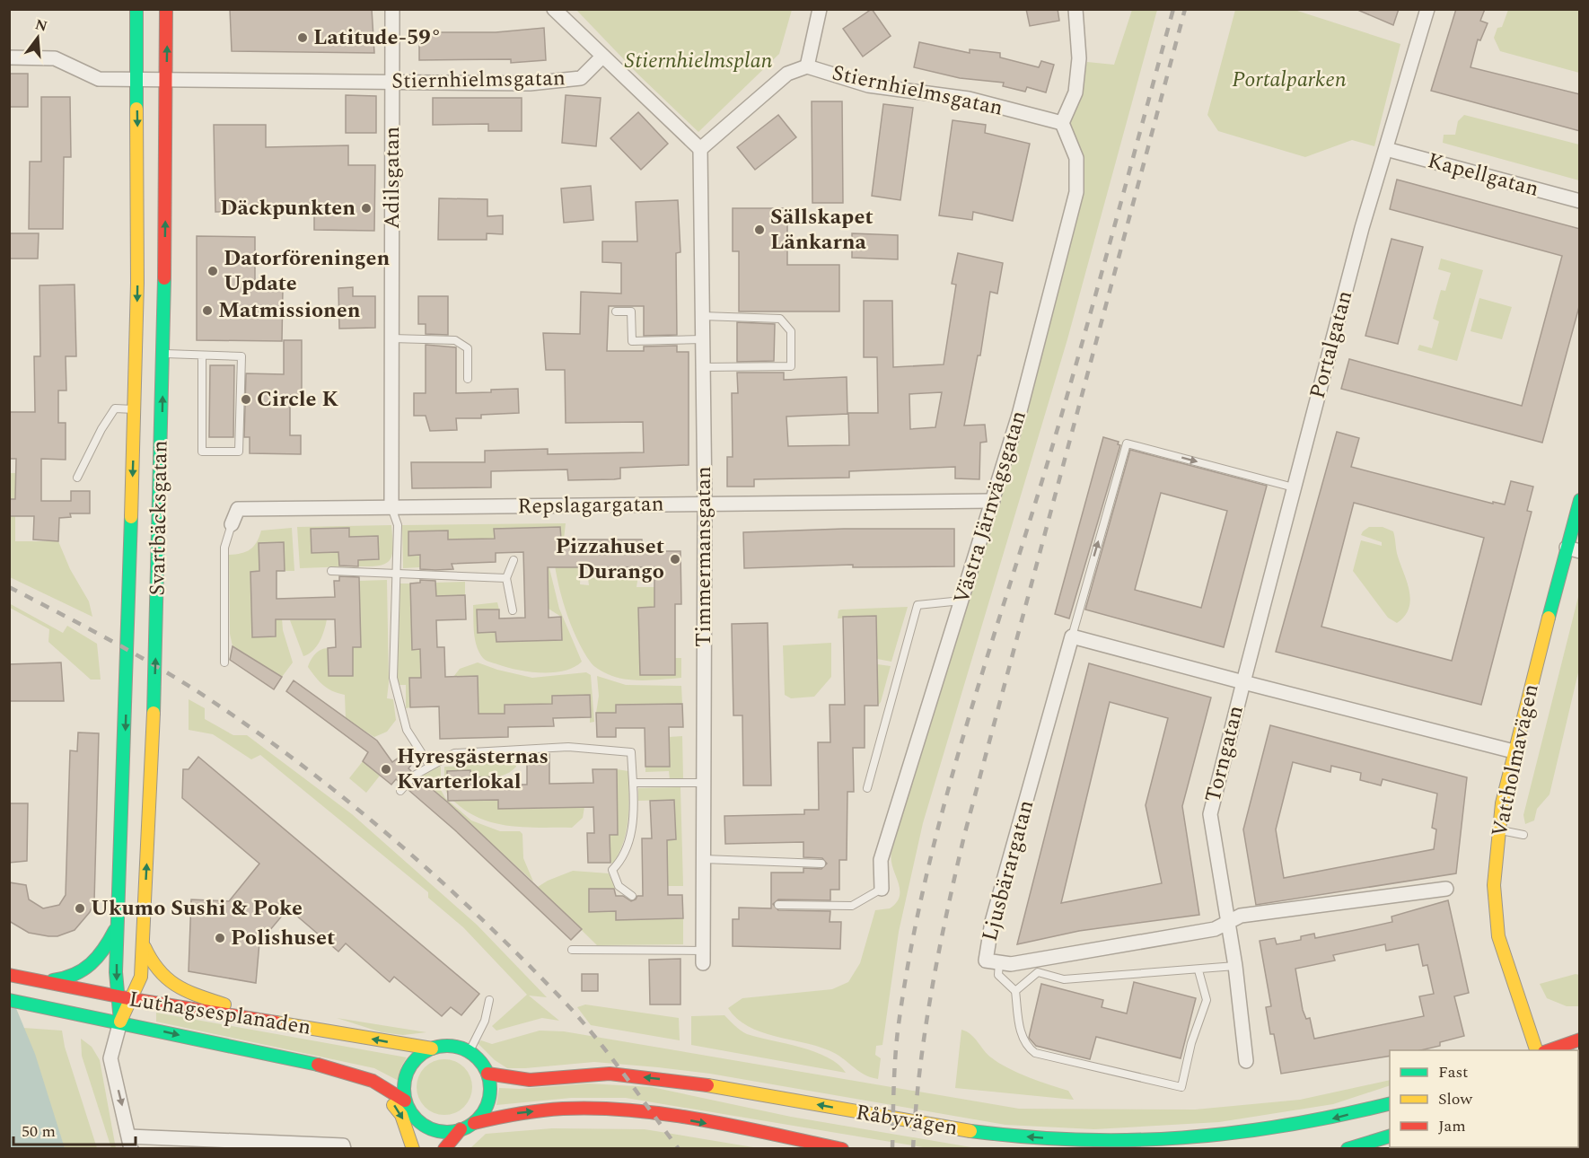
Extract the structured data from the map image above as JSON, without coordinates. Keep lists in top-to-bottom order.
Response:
{
  "streets": {
    "main road": [
      "Svartbäcksgatan",
      "Vattholmavägen",
      "Luthagsesplanaden",
      "Råbyvägen"
    ],
    "street": [
      "Stiernhielmsgatan",
      "Kapellgatan",
      "Adilsgatan",
      "Portalgatan",
      "Repslagargatan",
      "Västra Järnvägsgatan",
      "Timmermansgatan",
      "Torngatan",
      "Ljusbärargatan"
    ]
  },
  "crossings": [
    ["Stiernhielmsgatan", "Adilsgatan"],
    ["Stiernhielmsgatan", "Västra Järnvägsgatan"],
    ["Stiernhielmsgatan", "Svartbäcksgatan"],
    ["Stiernhielmsgatan", "Timmermansgatan"],
    ["Kapellgatan", "Portalgatan"],
    ["Adilsgatan", "Repslagargatan"],
    ["Portalgatan", "Torngatan"],
    ["Repslagargatan", "Västra Järnvägsgatan"],
    ["Repslagargatan", "Timmermansgatan"],
    ["Svartbäcksgatan", "Luthagsesplanaden"],
    ["Torngatan", "Ljusbärargatan"],
    ["Luthagsesplanaden", "Råbyvägen"]
  ],
  "parks": ["Stiernhielmsplan", "Portalparken"],
  "places": [
    "Latitude-59°",
    "Däckpunkten",
    "Sällskapet Länkarna",
    "Datorföreningen Update",
    "Matmissionen",
    "Circle K",
    "Pizzahuset Durango",
    "Hyresgästernas Kvarterlokal",
    "Ukumo Sushi & Poke",
    "Polishuset"
  ],
  "legend": ["Fast", "Slow", "Jam"],
  "scale_bar": "50 m",
  "north": "top"
}
